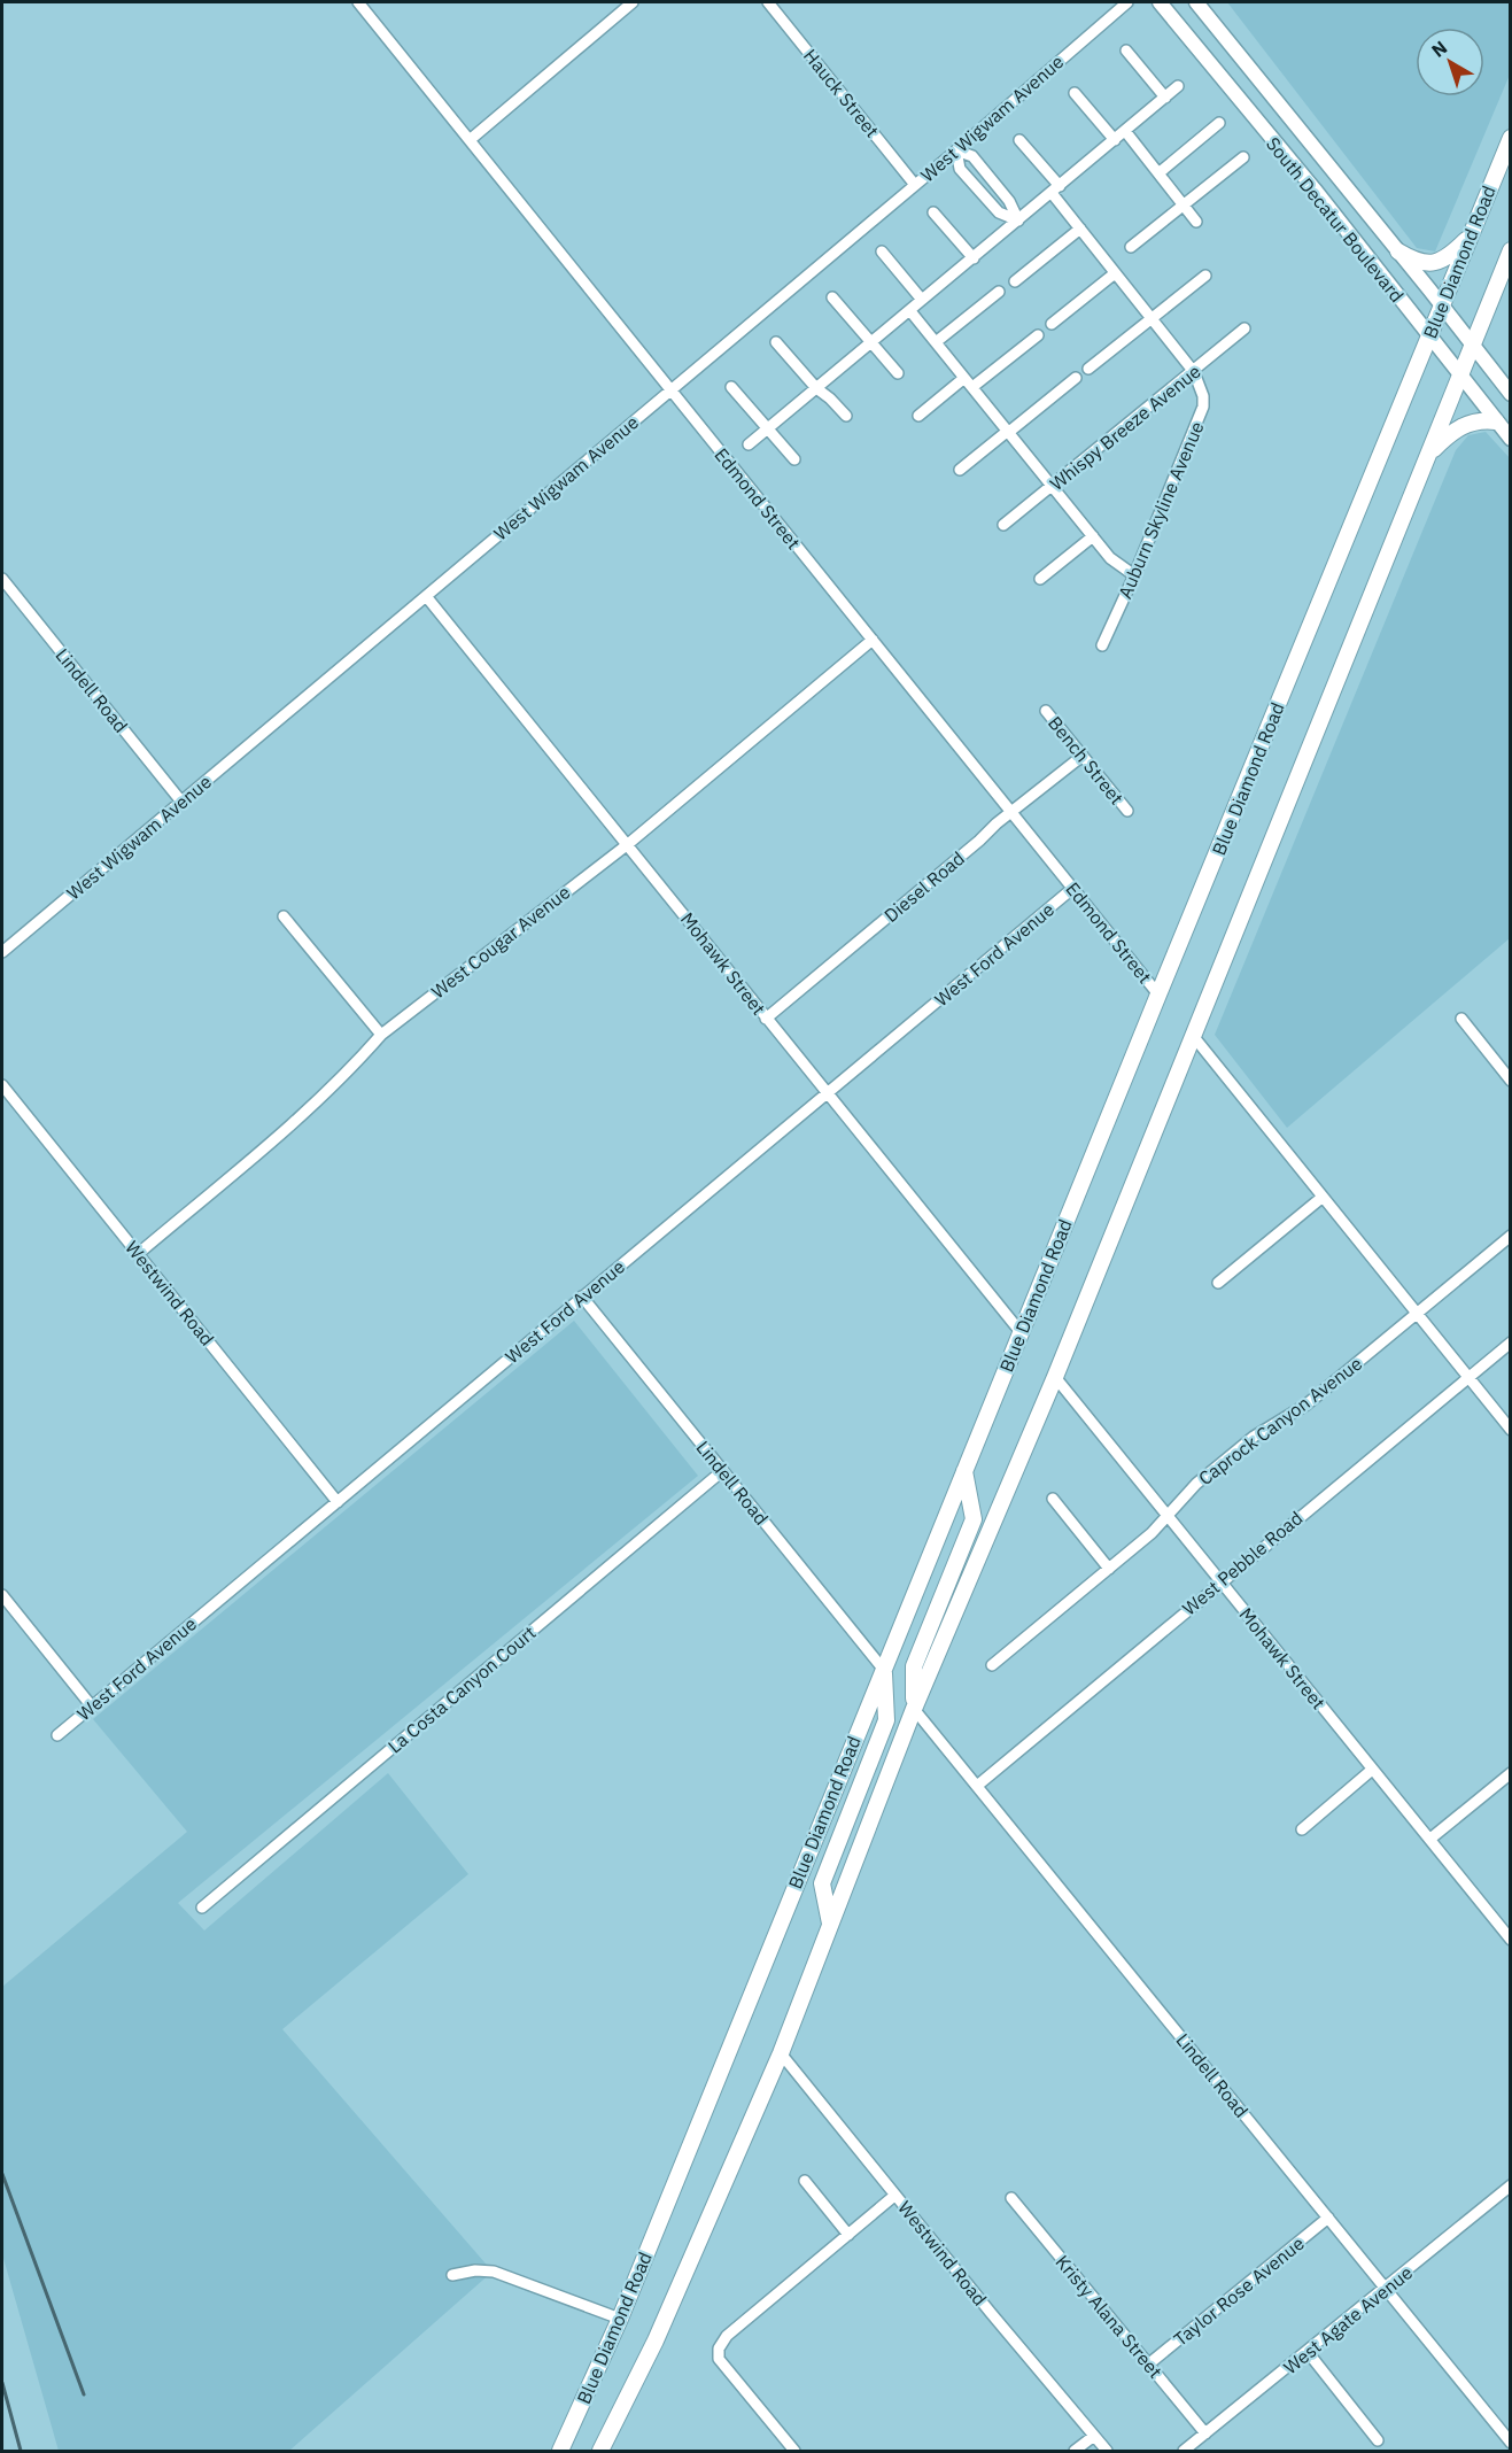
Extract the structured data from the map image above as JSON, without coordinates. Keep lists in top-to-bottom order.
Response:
{
  "streets": {
    "highway": ["Blue Diamond Road"],
    "main road": ["South Decatur Boulevard"],
    "street": [
      "Hauck Street",
      "West Wigwam Avenue",
      "Whispy Breeze Avenue",
      "Edmond Street",
      "Auburn Skyline Avenue",
      "Lindell Road",
      "Bench Street",
      "Diesel Road",
      "West Cougar Avenue",
      "West Ford Avenue",
      "Mohawk Street",
      "Westwind Road",
      "Caprock Canyon Avenue",
      "West Pebble Road",
      "La Costa Canyon Court",
      "Taylor Rose Avenue",
      "Kristy Alana Street",
      "West Agate Avenue"
    ]
  },
  "crossings": [
    ["Hauck Street", "West Wigwam Avenue"],
    ["West Wigwam Avenue", "Edmond Street"],
    ["West Wigwam Avenue", "Lindell Road"],
    ["West Wigwam Avenue", "Mohawk Street"],
    ["South Decatur Boulevard", "Blue Diamond Road"],
    ["Blue Diamond Road", "Edmond Street"],
    ["Blue Diamond Road", "Lindell Road"],
    ["Blue Diamond Road", "Mohawk Street"],
    ["Blue Diamond Road", "Westwind Road"],
    ["Whispy Breeze Avenue", "Auburn Skyline Avenue"],
    ["Edmond Street", "Diesel Road"],
    ["Edmond Street", "West Cougar Avenue"],
    ["Edmond Street", "West Ford Avenue"],
    ["Lindell Road", "West Ford Avenue"],
    ["Lindell Road", "West Pebble Road"],
    ["Lindell Road", "La Costa Canyon Court"],
    ["Lindell Road", "Taylor Rose Avenue"],
    ["Lindell Road", "West Agate Avenue"],
    ["Bench Street", "Diesel Road"],
    ["Diesel Road", "Mohawk Street"],
    ["West Cougar Avenue", "Mohawk Street"],
    ["West Cougar Avenue", "Westwind Road"],
    ["West Ford Avenue", "Mohawk Street"],
    ["West Ford Avenue", "Westwind Road"],
    ["Mohawk Street", "Caprock Canyon Avenue"],
    ["Mohawk Street", "West Pebble Road"],
    ["Taylor Rose Avenue", "Kristy Alana Street"],
    ["Kristy Alana Street", "West Agate Avenue"]
  ],
  "north": "top left"
}
